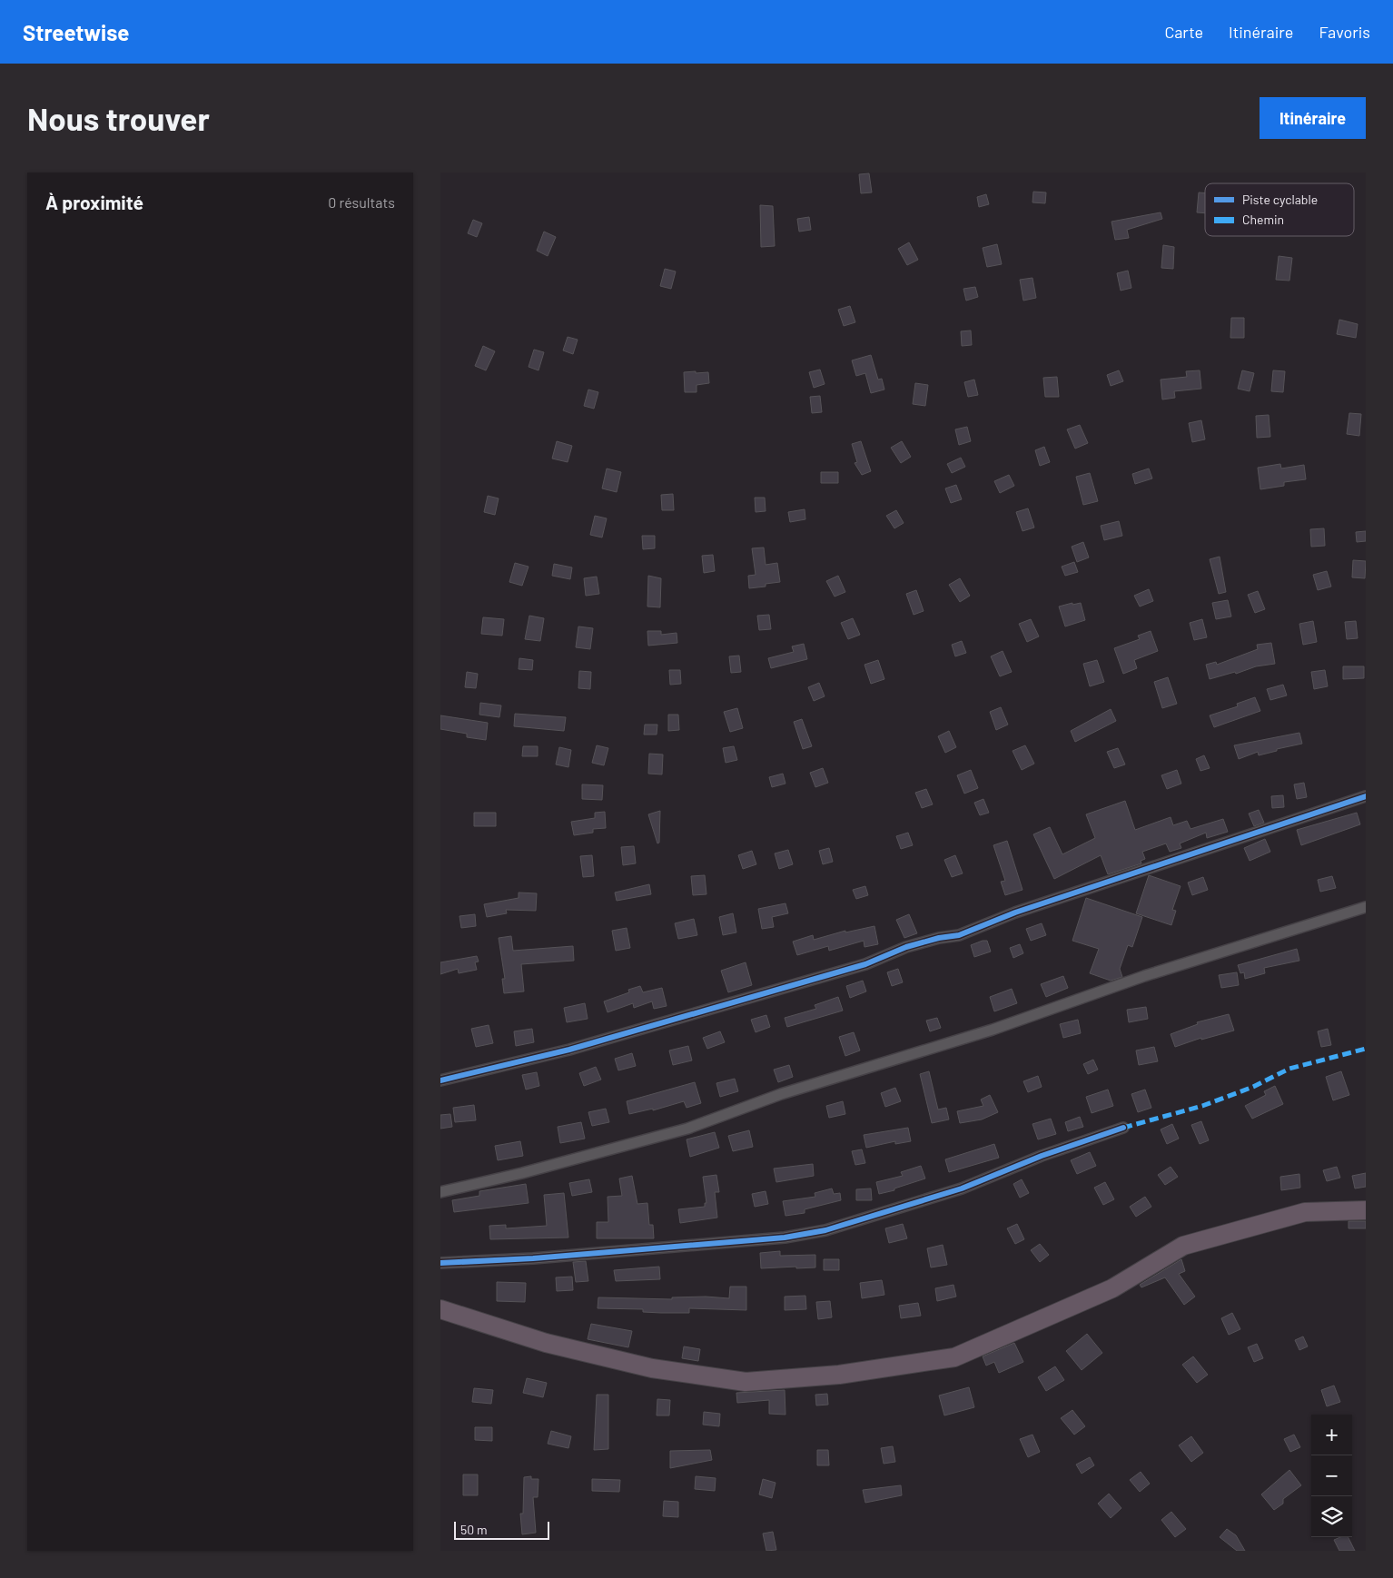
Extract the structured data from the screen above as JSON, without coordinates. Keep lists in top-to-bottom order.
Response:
{
  "legend": ["Piste cyclable", "Chemin"],
  "scale_bar": "50 m",
  "page": {
    "header": "Streetwise",
    "nav": ["Carte", "Itinéraire", "Favoris"],
    "buttons": "Itinéraire",
    "title": "Nous trouver",
    "heading": ["À proximité", "0 résultats"],
    "map_buttons": ["+", "−"],
    "scale": "50 m"
  }
}
